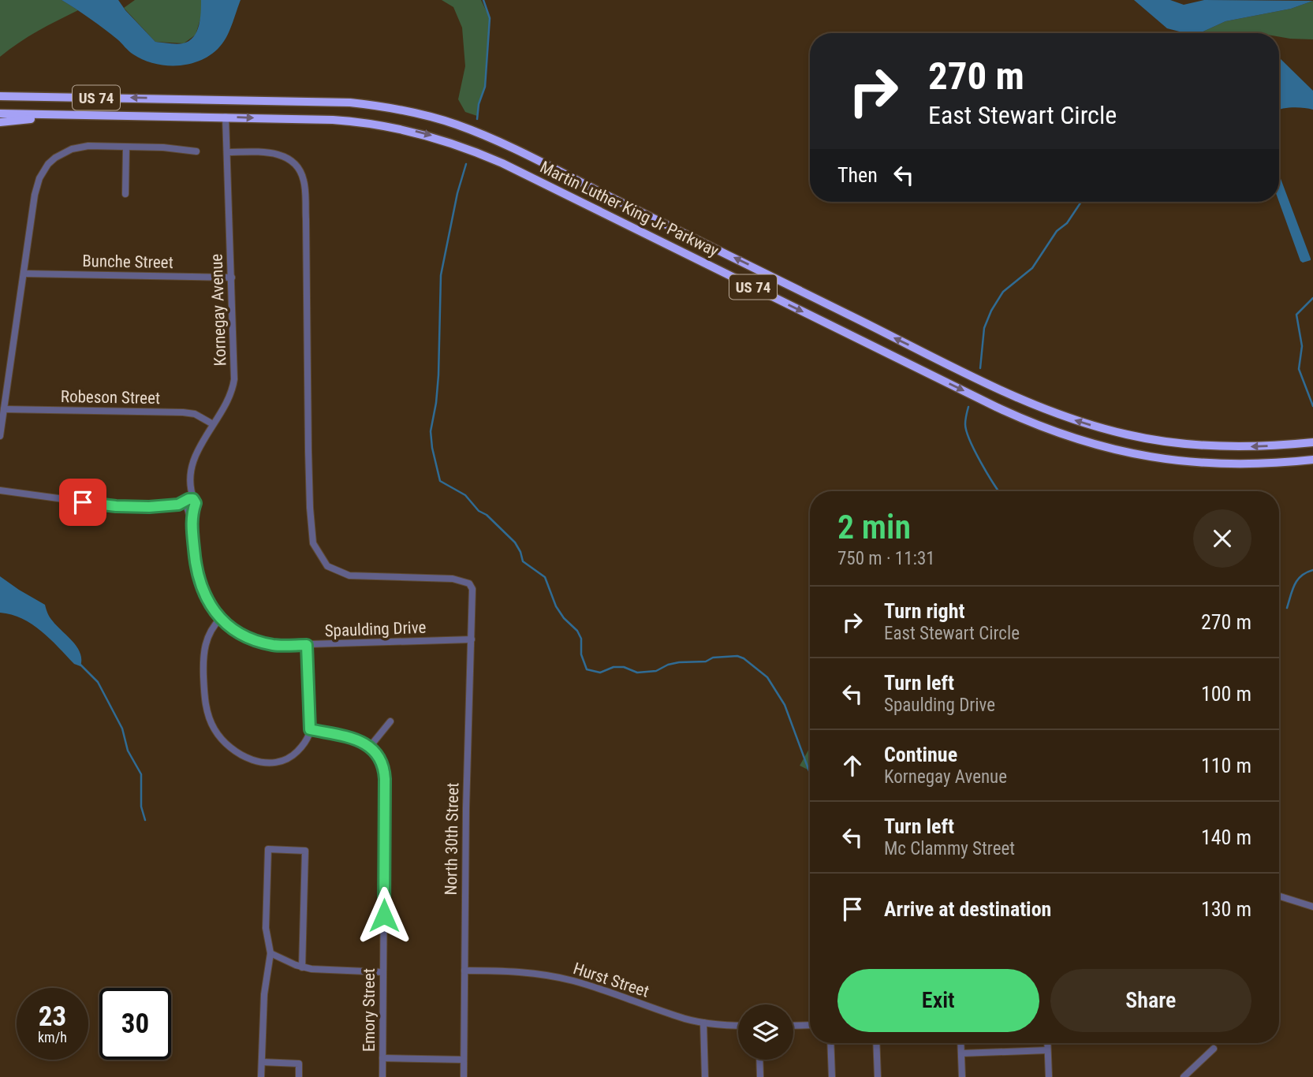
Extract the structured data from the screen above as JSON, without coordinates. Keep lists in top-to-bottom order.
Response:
{
  "streets": {
    "highway": ["US 74", "Martin Luther King Jr Parkway"],
    "street": [
      "Bunche Street",
      "Kornegay Avenue",
      "Robeson Street",
      "Spaulding Drive",
      "North 30th Street",
      "Hurst Street",
      "Emory Street"
    ]
  },
  "crossings": [
    ["Martin Luther King Jr Parkway", "Kornegay Avenue"],
    ["Bunche Street", "Kornegay Avenue"],
    ["Kornegay Avenue", "Robeson Street"],
    ["Kornegay Avenue", "Spaulding Drive"],
    ["Kornegay Avenue", "North 30th Street"],
    ["Spaulding Drive", "North 30th Street"],
    ["North 30th Street", "Hurst Street"]
  ],
  "page": {
    "turn": ["270 m", "East Stewart Circle"],
    "then": "Then",
    "heading": ["2 min", "750 m · 11:31"],
    "list": [
      {
        "name": "Turn right",
        "note": "East Stewart Circle",
        "value": "270 m"
      },
      {
        "name": "Turn left",
        "note": "Spaulding Drive",
        "value": "100 m"
      },
      {
        "name": "Continue",
        "note": "Kornegay Avenue",
        "value": "110 m"
      },
      {
        "name": "Turn left",
        "note": "Mc Clammy Street",
        "value": "140 m"
      },
      {
        "name": "Arrive at destination",
        "value": "130 m"
      }
    ],
    "buttons": ["Exit", "Share"],
    "speed": "23 km/h",
    "limit": "30"
  }
}
